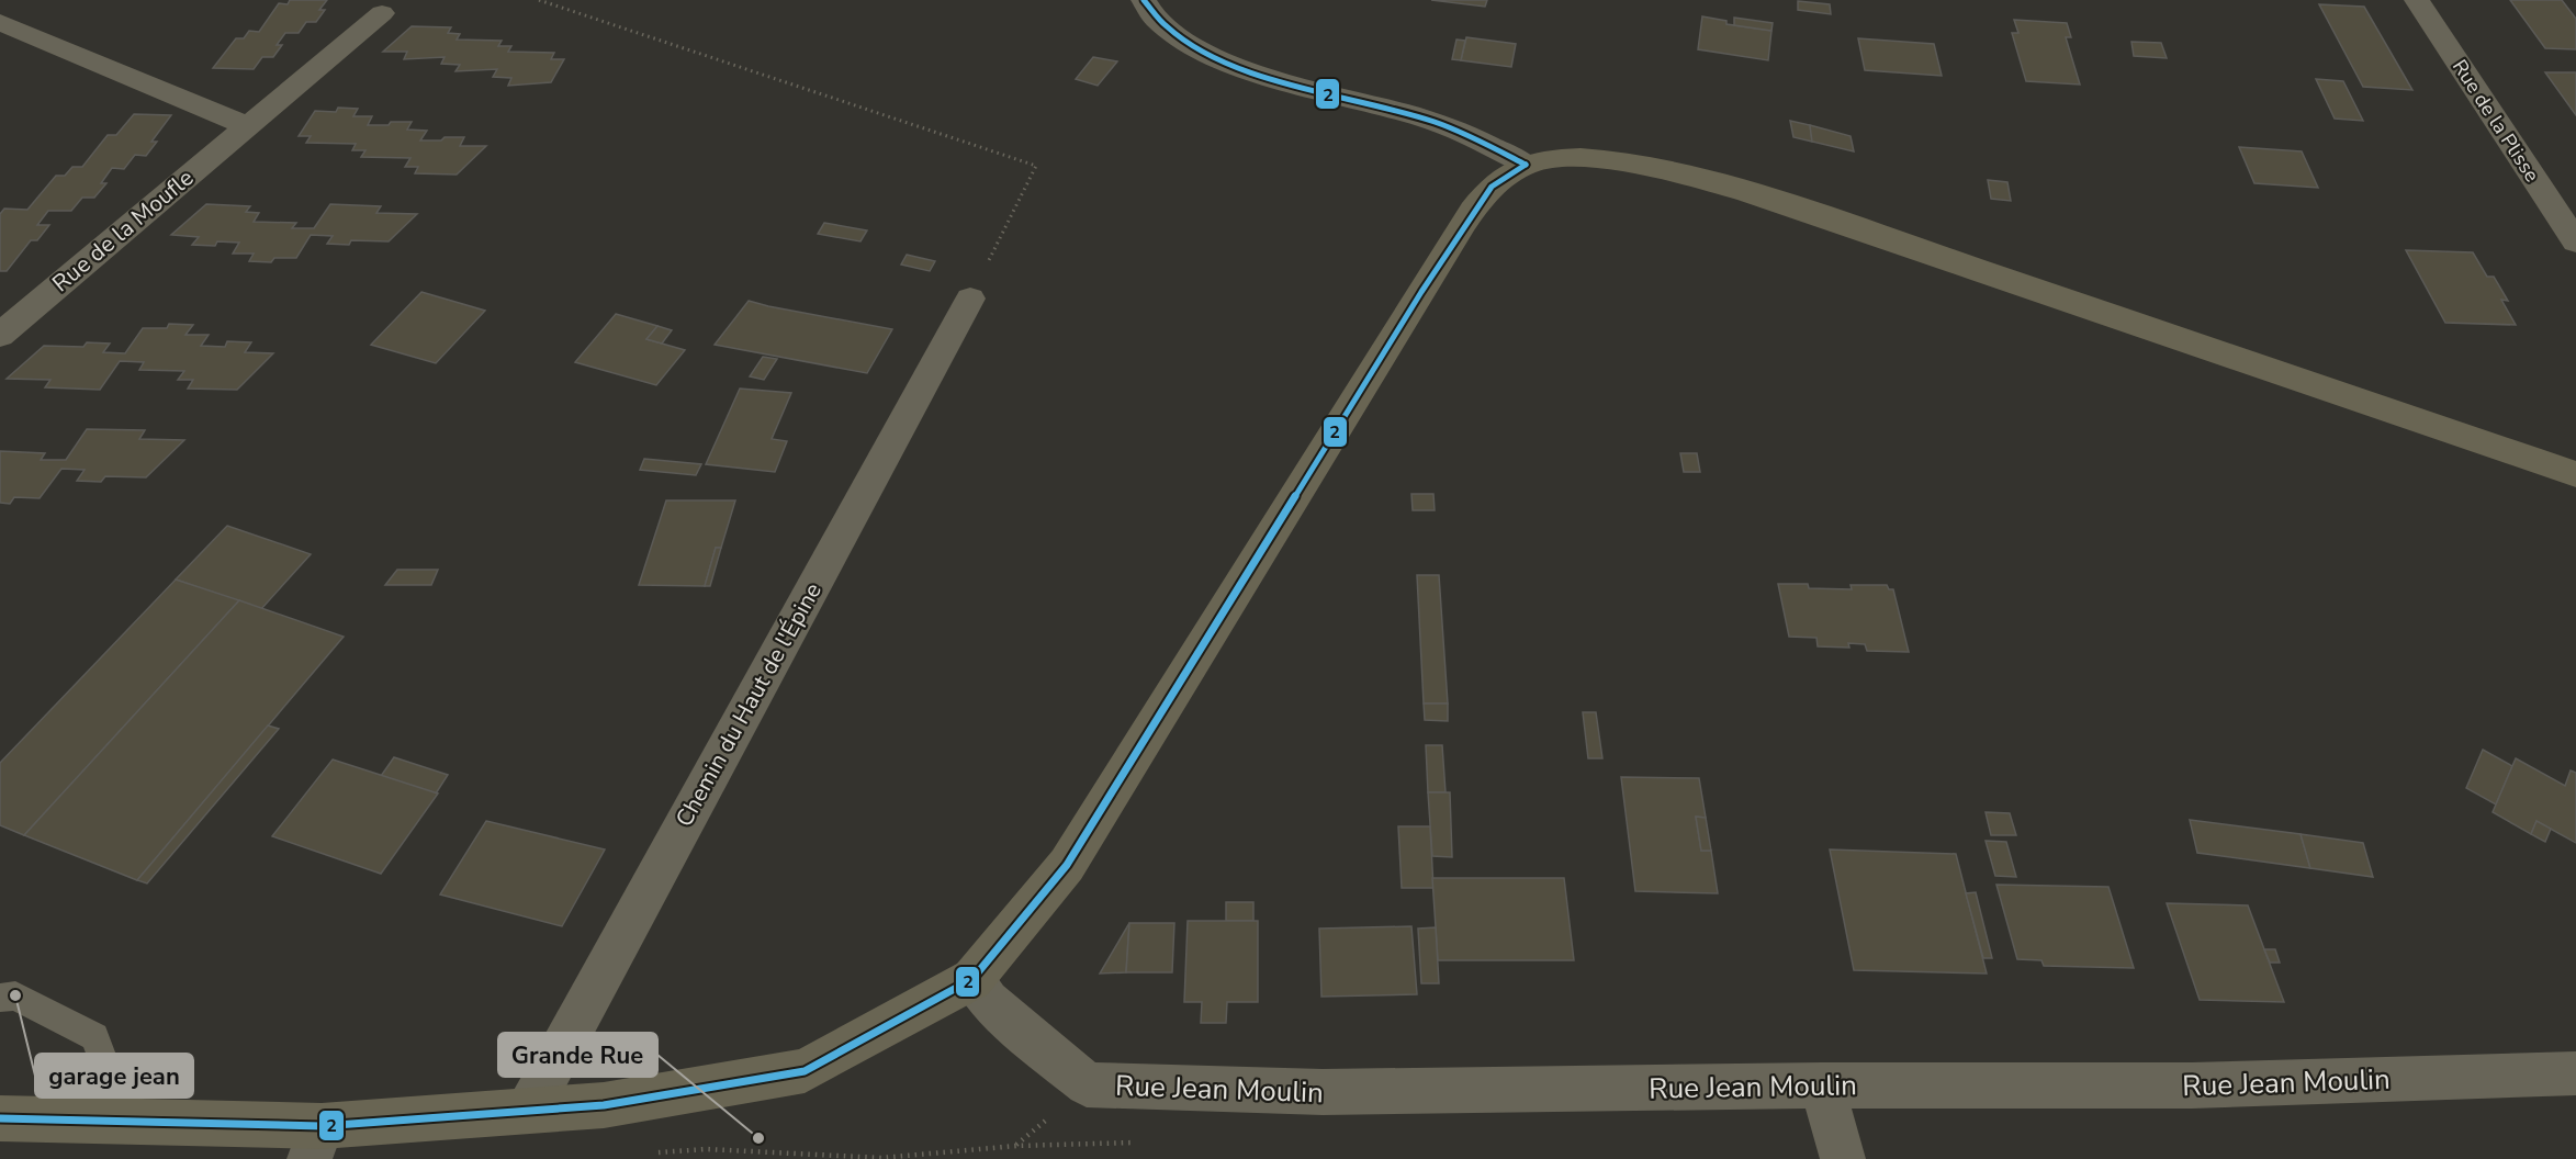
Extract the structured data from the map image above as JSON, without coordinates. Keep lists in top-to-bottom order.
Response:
{
  "streets": {
    "street": [
      "Rue de la Plisse",
      "Rue de la Moufle",
      "Chemin du Haut de l'Épine",
      "Rue Jean Moulin"
    ]
  },
  "places": ["garage jean", "Grande Rue"],
  "lines": ["transit line 2"]
}
